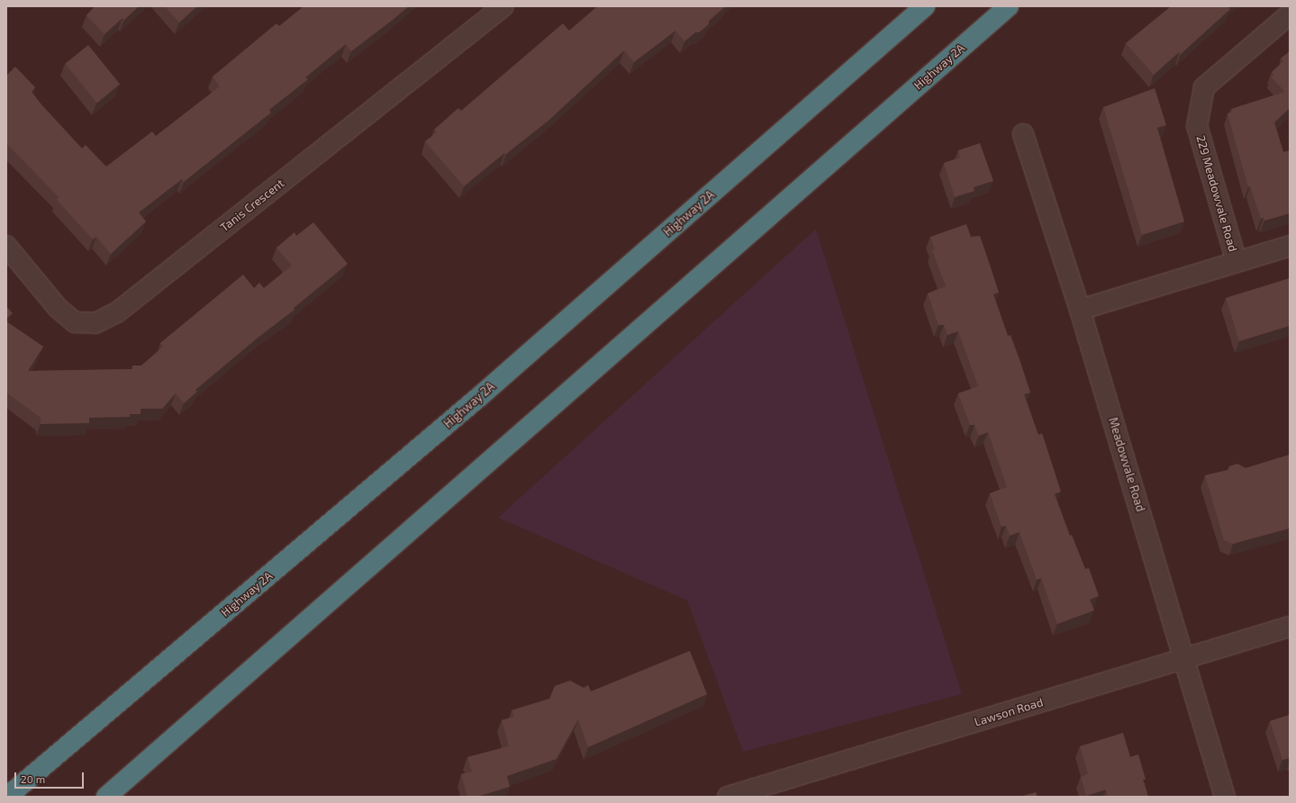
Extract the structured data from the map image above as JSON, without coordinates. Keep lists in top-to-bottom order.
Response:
{
  "streets": {
    "highway": ["Highway 2A"],
    "street": [
      "229 Meadowvale Road",
      "Tanis Crescent",
      "Meadowvale Road",
      "Lawson Road"
    ]
  },
  "crossings": [
    ["229 Meadowvale Road", "Meadowvale Road"],
    ["Meadowvale Road", "Lawson Road"]
  ],
  "scale_bar": "20 m"
}
